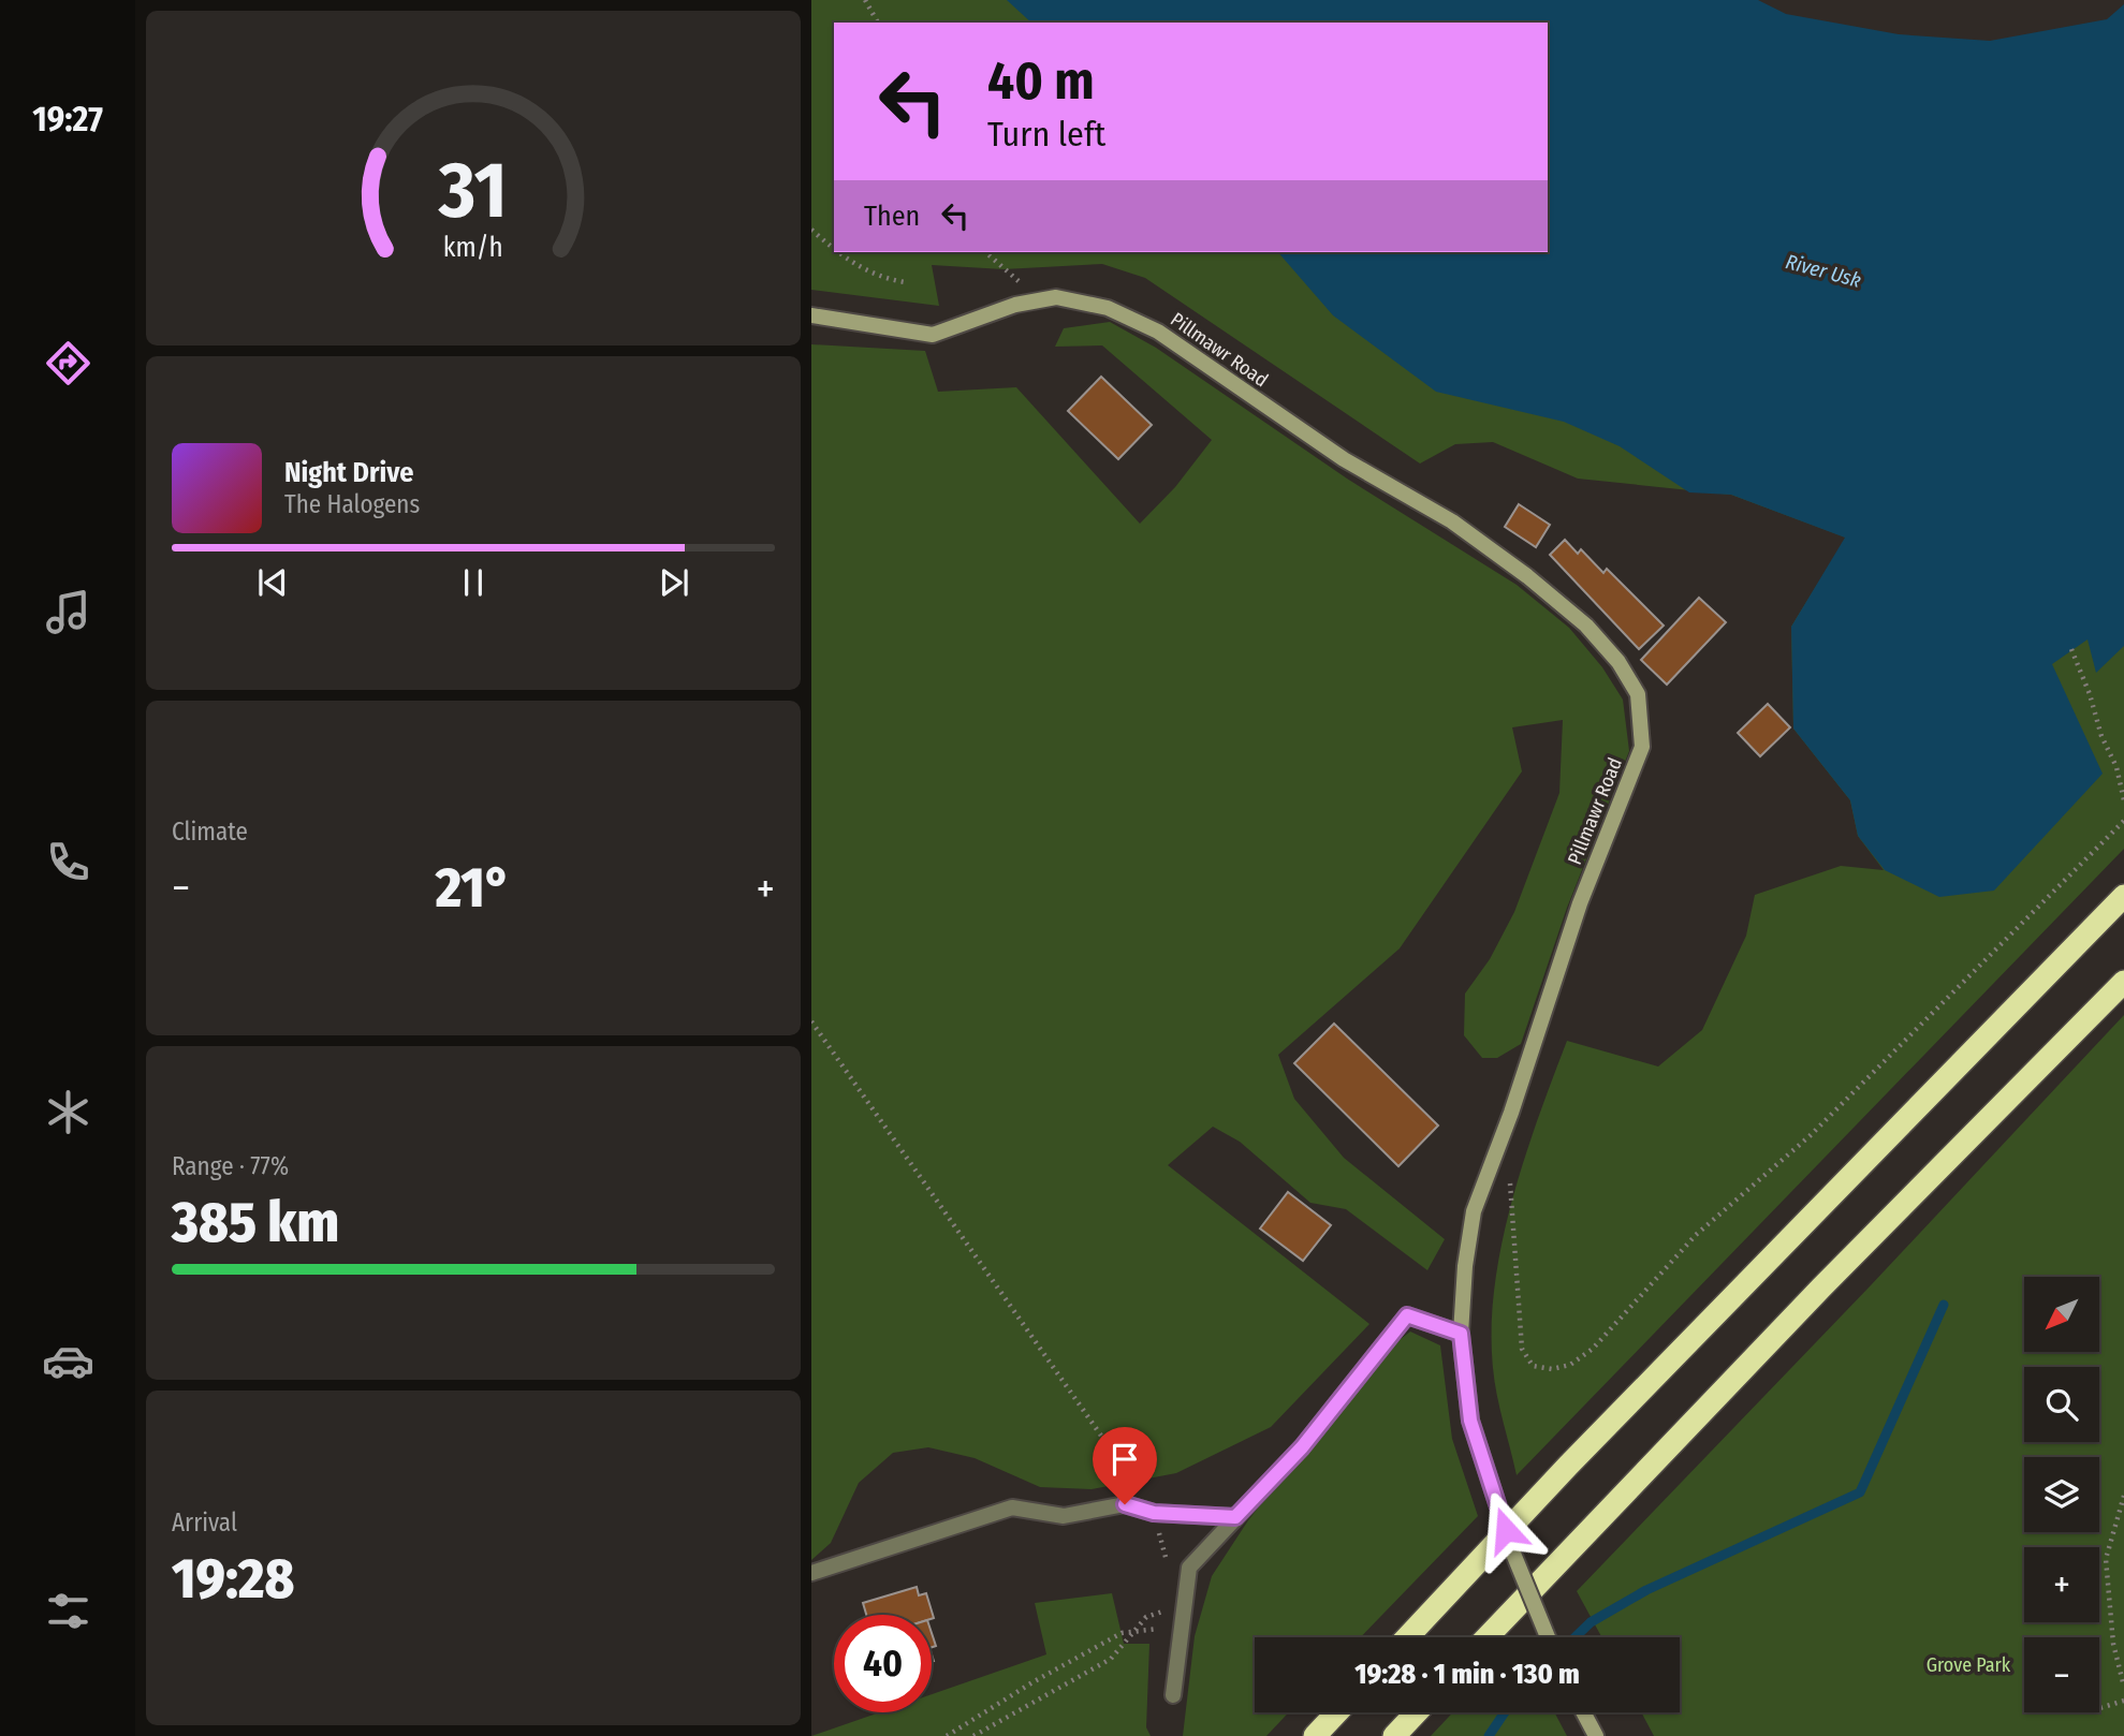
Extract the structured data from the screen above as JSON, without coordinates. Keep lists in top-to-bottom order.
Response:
{
  "streets": {
    "street": ["Pillmawr Road"]
  },
  "water": ["River Usk"],
  "parks": ["Grove Park"],
  "north": "bottom left",
  "page": {
    "tabs": "19:27",
    "turn": ["40 m", "Turn left"],
    "then": "Then",
    "song": ["Night Drive", "The Halogens"],
    "tile": [
      "Climate",
      ["Range · 77%", "385 km"],
      ["Arrival", "19:28"]
    ],
    "heat": ["−", "21°", "+"],
    "map_buttons": ["+", "−"],
    "limit": "40",
    "trip": "19:28 · 1 min · 130 m",
    "gauge": ["31", "km/h"]
  }
}
